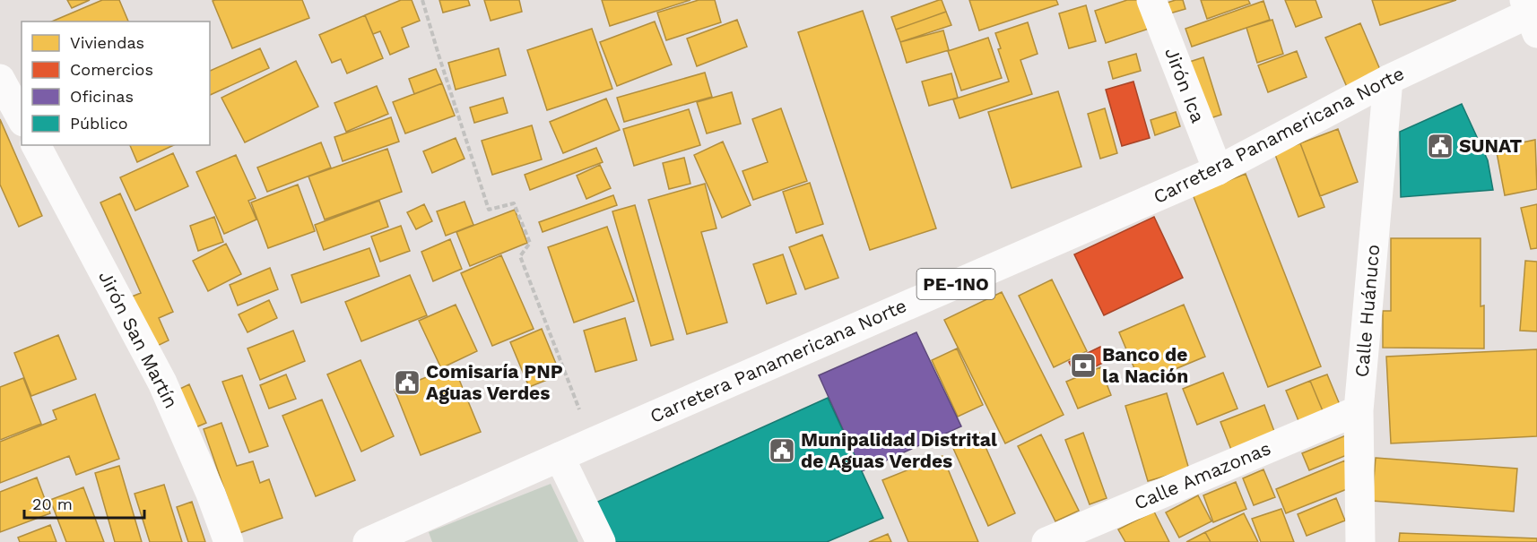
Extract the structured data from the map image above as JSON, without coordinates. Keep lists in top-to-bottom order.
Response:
{
  "streets": {
    "street": [
      "Jirón Ica",
      "Carretera Panamericana Norte",
      "PE-1NO",
      "Calle Huánuco",
      "Jirón San Martín",
      "Calle Amazonas"
    ]
  },
  "crossings": [
    ["Jirón Ica", "Carretera Panamericana Norte"],
    ["Carretera Panamericana Norte", "Calle Huánuco"],
    ["Calle Huánuco", "Calle Amazonas"]
  ],
  "places": {
    "public building": ["SUNAT", "Comisaría PNP Aguas Verdes", "Munipalidad Distrital de Aguas Verdes"],
    "bank": ["Banco de la Nación"]
  },
  "legend": [
    "Viviendas",
    "Comercios",
    "Oficinas",
    "Público"
  ],
  "scale_bar": "20 m"
}
